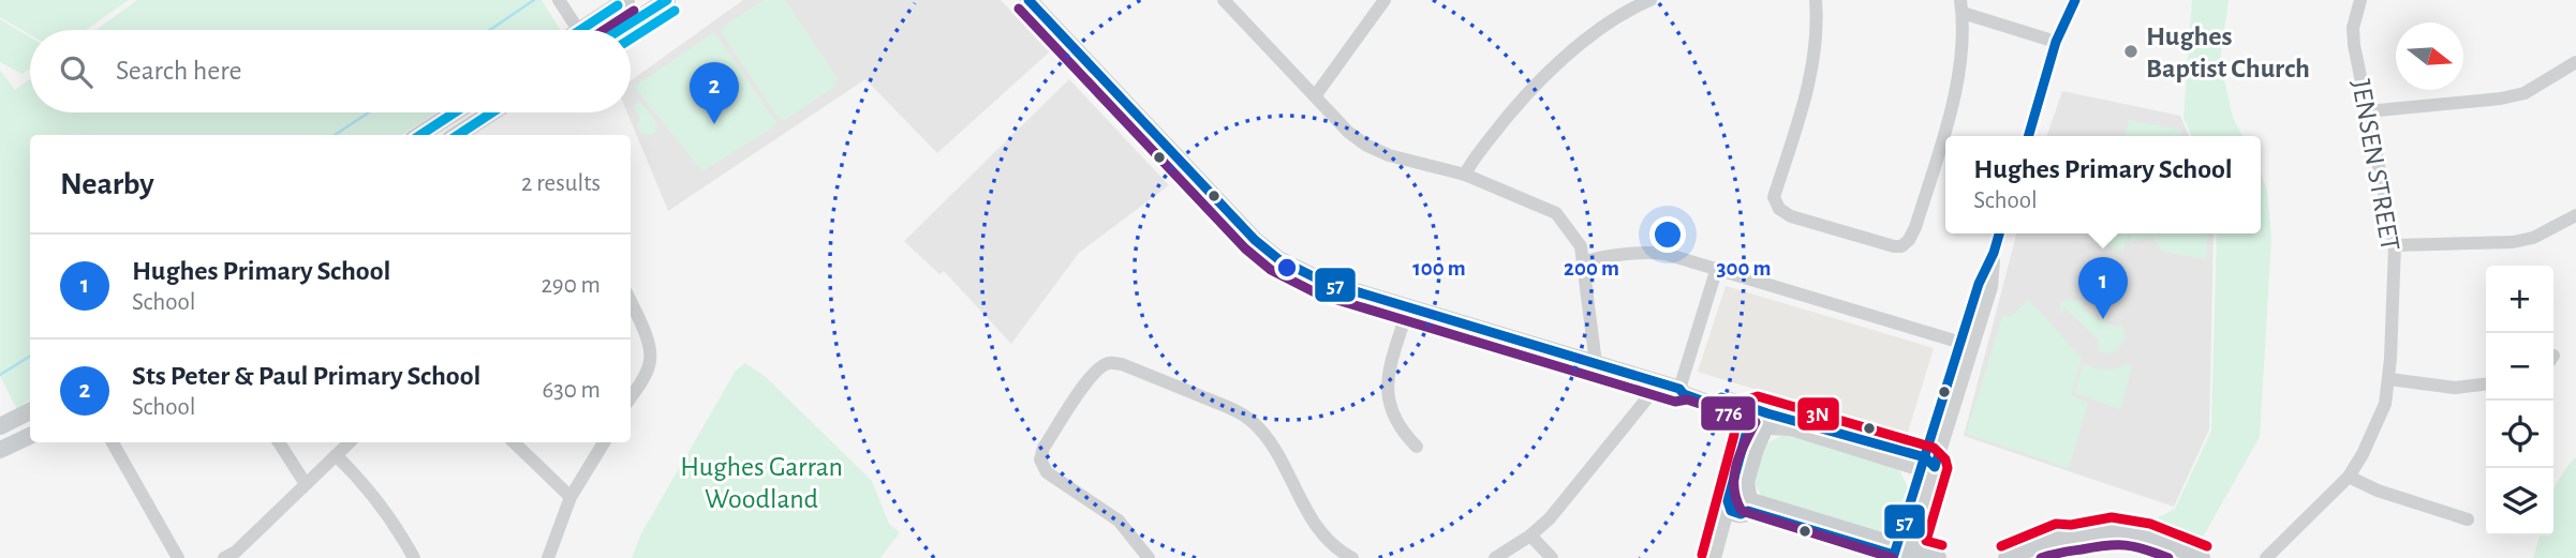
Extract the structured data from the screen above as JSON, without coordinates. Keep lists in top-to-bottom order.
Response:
{
  "streets": {
    "street": ["JENSEN STREET"]
  },
  "parks": ["Hughes Garran Woodland"],
  "places": ["Hughes Baptist Church"],
  "lines": ["transit line 57", "transit line 776", "transit line 3N"],
  "north": "right",
  "page": {
    "search": "Search here",
    "pins": ["2", "1"],
    "heading": ["Nearby", "2 results"],
    "popup": ["Hughes Primary School", "School"],
    "list": [
      {
        "mark": "1",
        "name": "Hughes Primary School",
        "note": "School",
        "value": "290 m"
      },
      {
        "mark": "2",
        "name": "Sts Peter & Paul Primary School",
        "note": "School",
        "value": "630 m"
      }
    ],
    "map_buttons": ["+", "−"]
  },
  "rings": ["100 m", "200 m", "300 m"]
}
